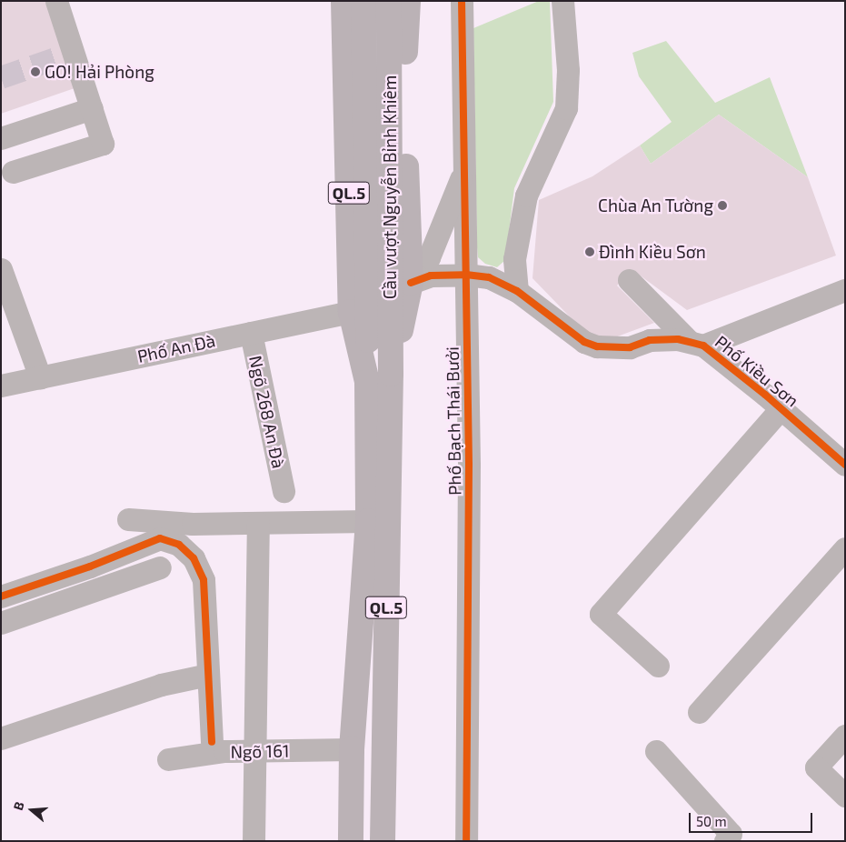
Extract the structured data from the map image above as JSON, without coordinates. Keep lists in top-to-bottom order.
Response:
{
  "streets": {
    "highway": ["Cầu vượt Nguyễn Bỉnh Khiêm", "QL.5"],
    "street": [
      "Phố An Đà",
      "Phố Kiều Sơn",
      "Ngõ 268 An Đà",
      "Phố Bạch Thái Bưởi",
      "Ngõ 161"
    ]
  },
  "crossings": [
    ["Cầu vượt Nguyễn Bỉnh Khiêm", "QL.5"],
    ["QL.5", "Phố An Đà"],
    ["QL.5", "Phố Kiều Sơn"],
    ["QL.5", "Ngõ 161"],
    ["Phố An Đà", "Ngõ 268 An Đà"],
    ["Phố Kiều Sơn", "Phố Bạch Thái Bưởi"]
  ],
  "places": ["GO! Hải Phòng", "Chùa An Tường", "Đình Kiều Sơn"],
  "scale_bar": "50 m",
  "north": "left"
}
